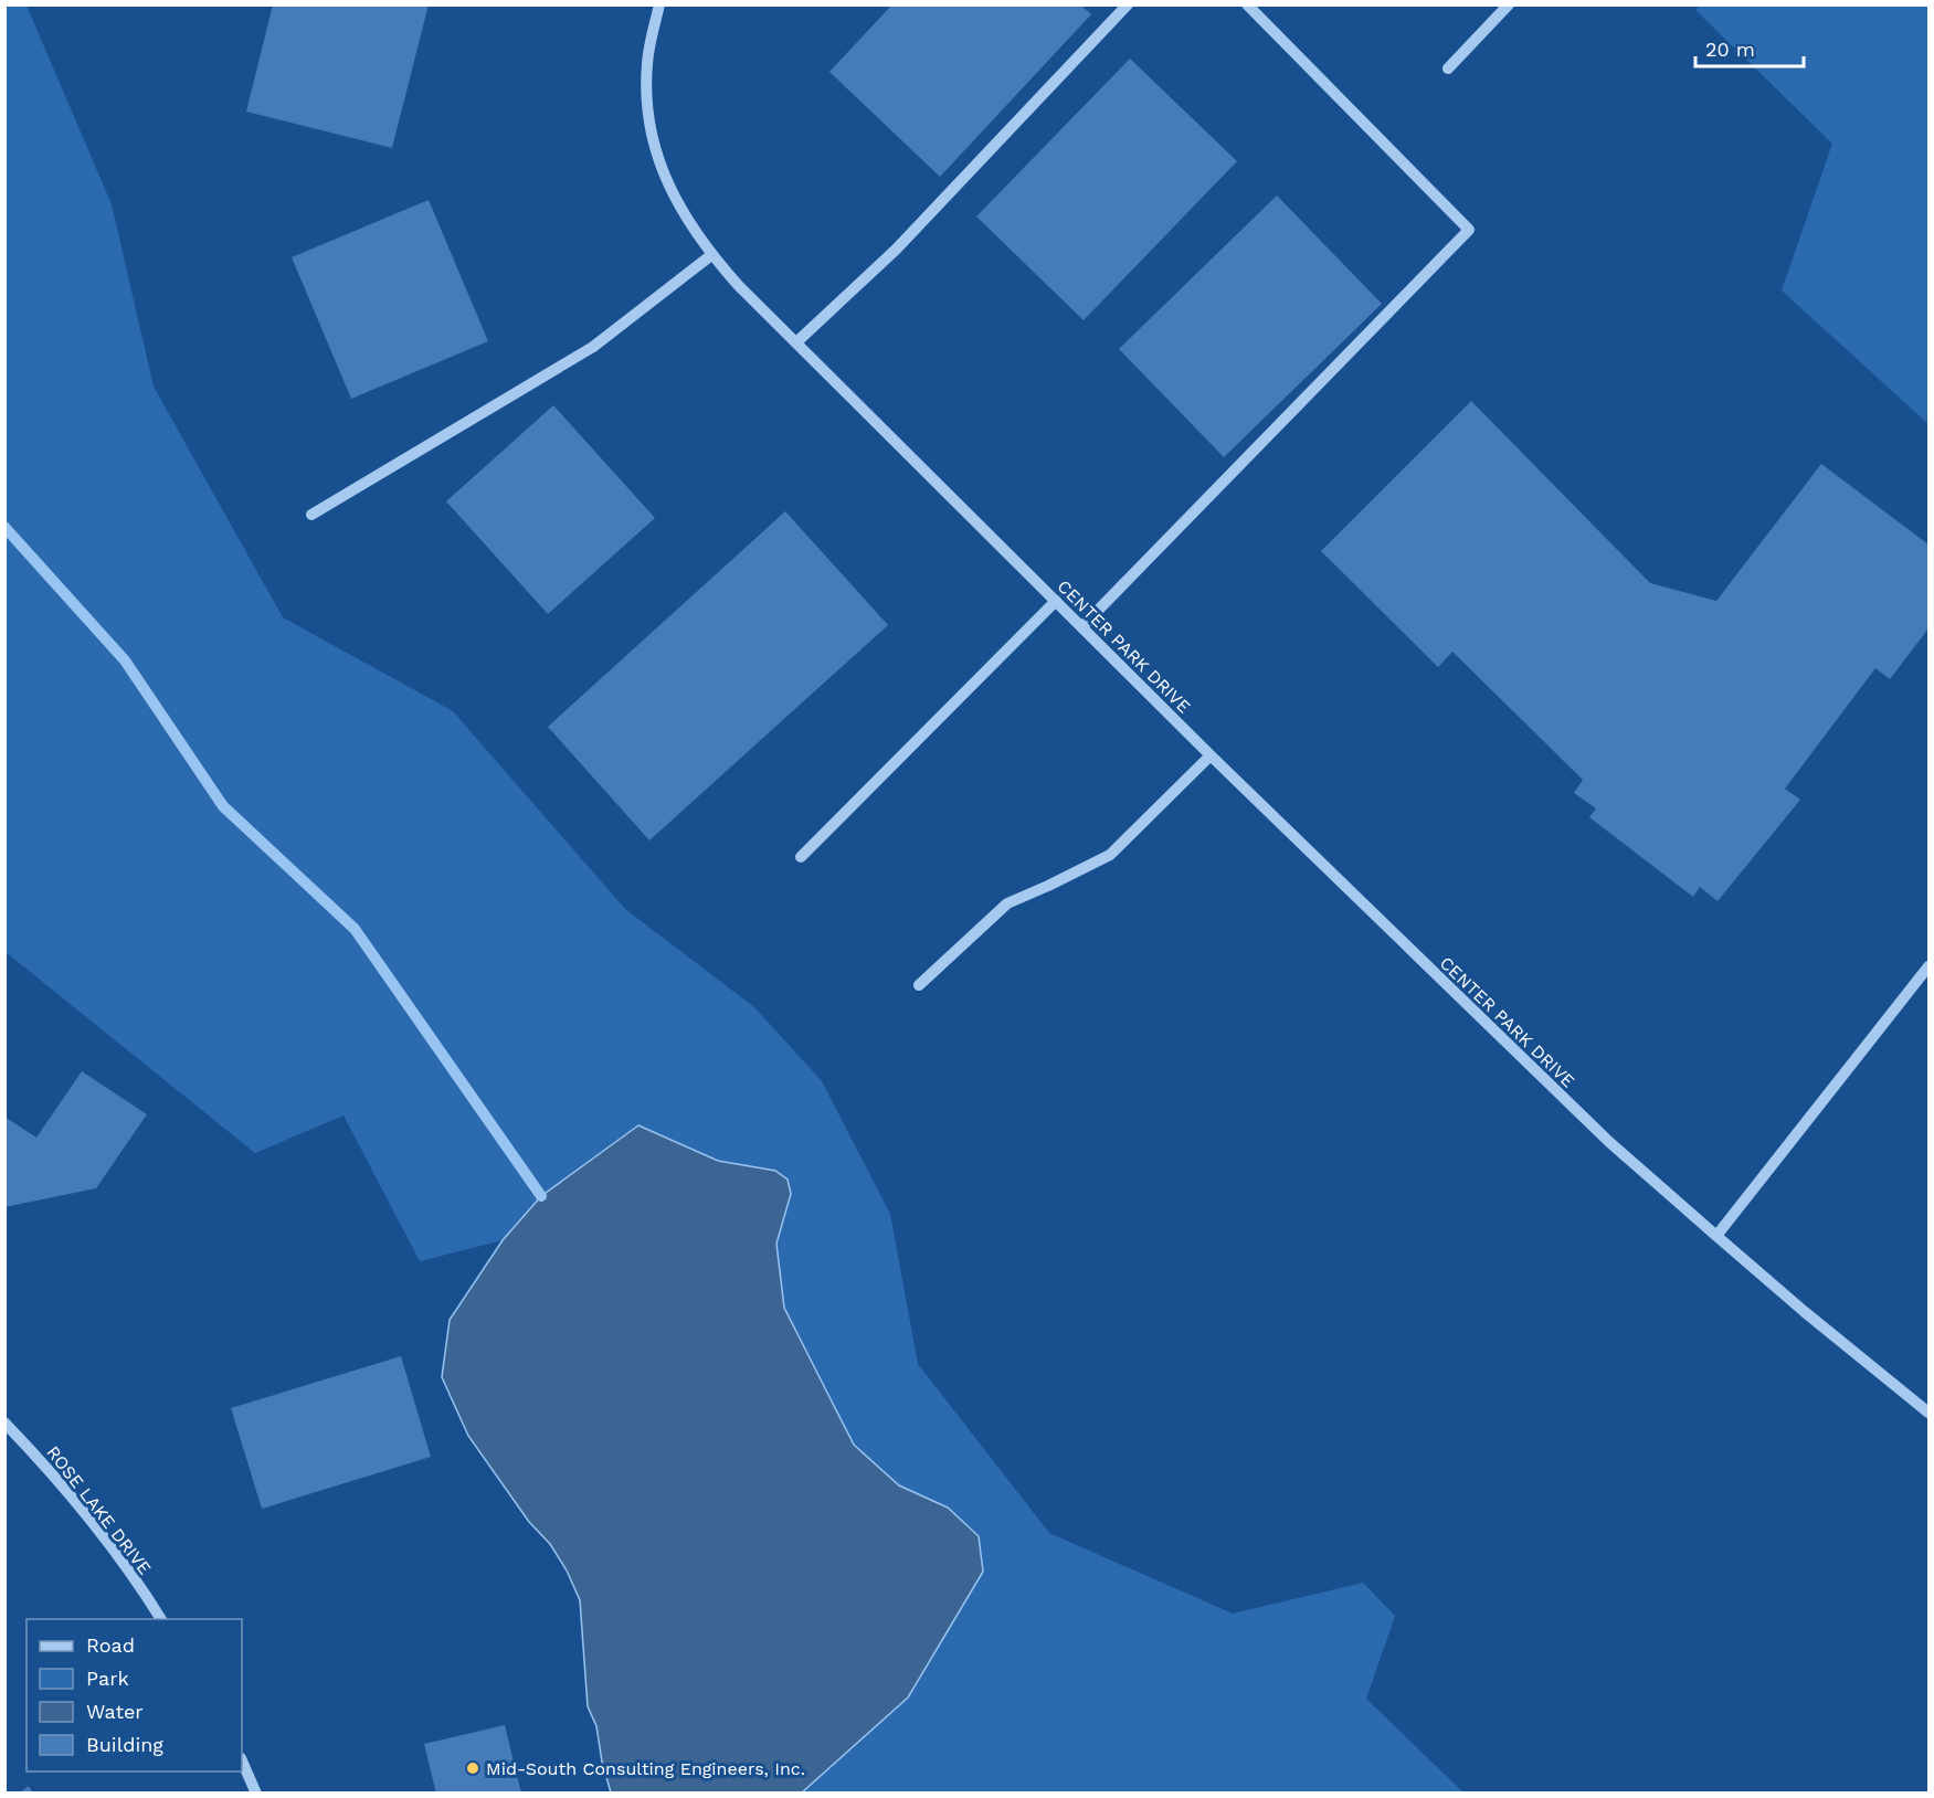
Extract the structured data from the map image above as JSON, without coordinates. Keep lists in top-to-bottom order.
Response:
{
  "streets": {
    "street": ["CENTER PARK DRIVE", "ROSE LAKE DRIVE"]
  },
  "places": ["Mid-South Consulting Engineers, Inc."],
  "legend": [
    "Road",
    "Park",
    "Water",
    "Building"
  ],
  "scale_bar": "20 m"
}
